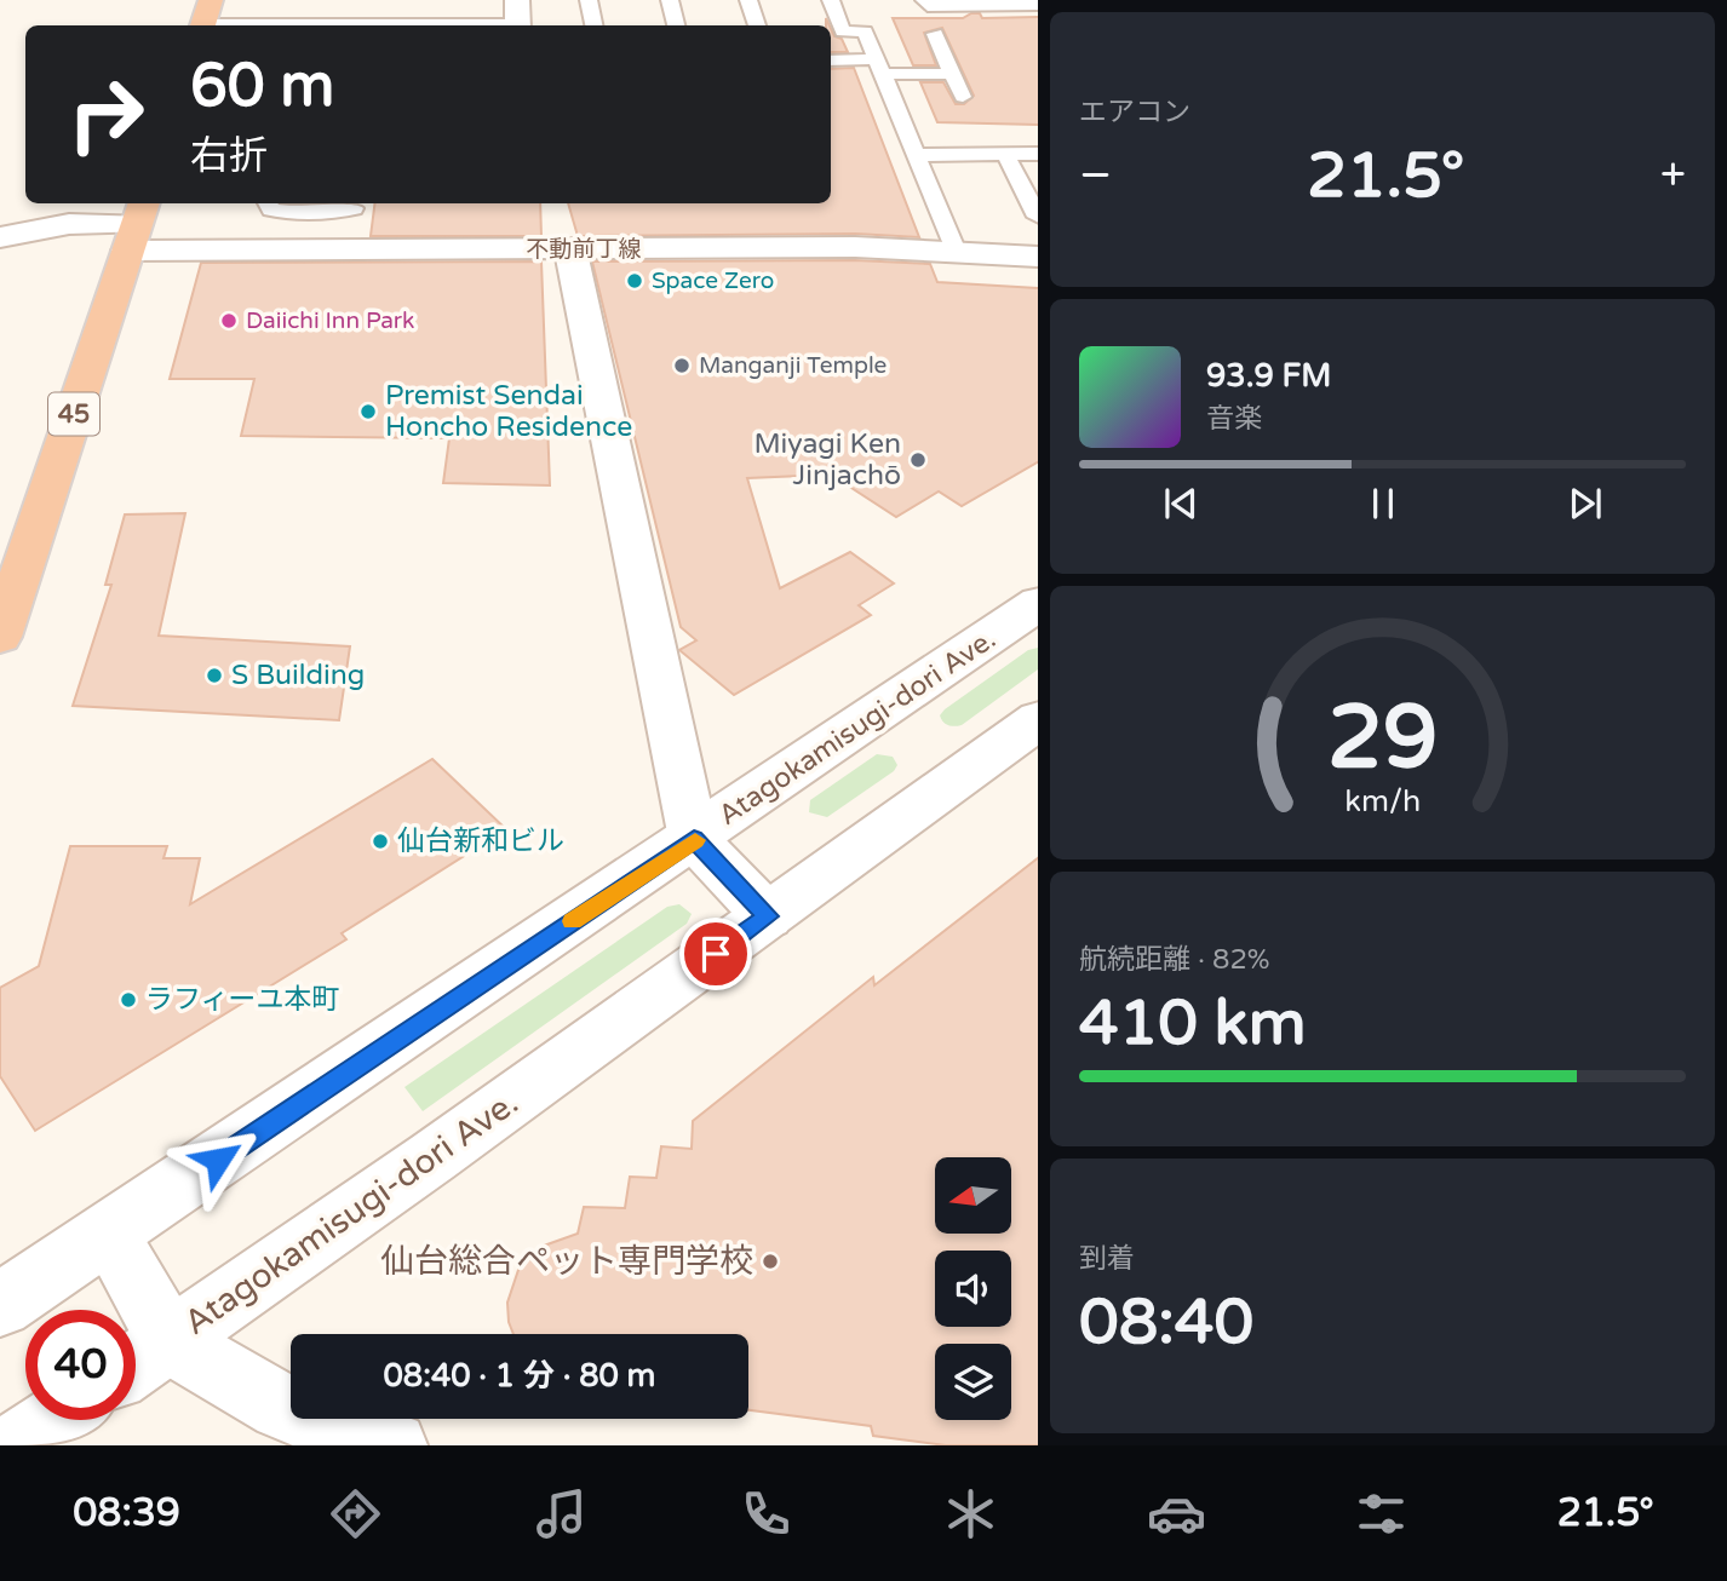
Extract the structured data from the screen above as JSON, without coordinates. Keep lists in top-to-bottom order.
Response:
{
  "streets": {
    "highway": ["45"],
    "street": ["不動前丁線", "Atagokamisugi-dori Ave."]
  },
  "crossings": [
    ["不動前丁線", "45"]
  ],
  "places": [
    "Space Zero",
    "Daiichi Inn Park",
    "Manganji Temple",
    "Premist Sendai Honcho Residence",
    "Miyagi Ken Jinjachō",
    "S Building",
    "仙台新和ビル",
    "ラフィーユ本町",
    "仙台総合ペット専門学校"
  ],
  "north": "left",
  "page": {
    "tile": [
      "エアコン",
      ["航続距離 · 82%", "410 km"],
      ["到着", "08:40"]
    ],
    "turn": ["60 m", "右折"],
    "heat": ["−", "21.5°", "+"],
    "song": ["93.9 FM", "音楽"],
    "limit": "40",
    "trip": "08:40 · 1 分 · 80 m",
    "tabs": ["08:39", "21.5°"],
    "gauge": ["29", "km/h"]
  }
}
